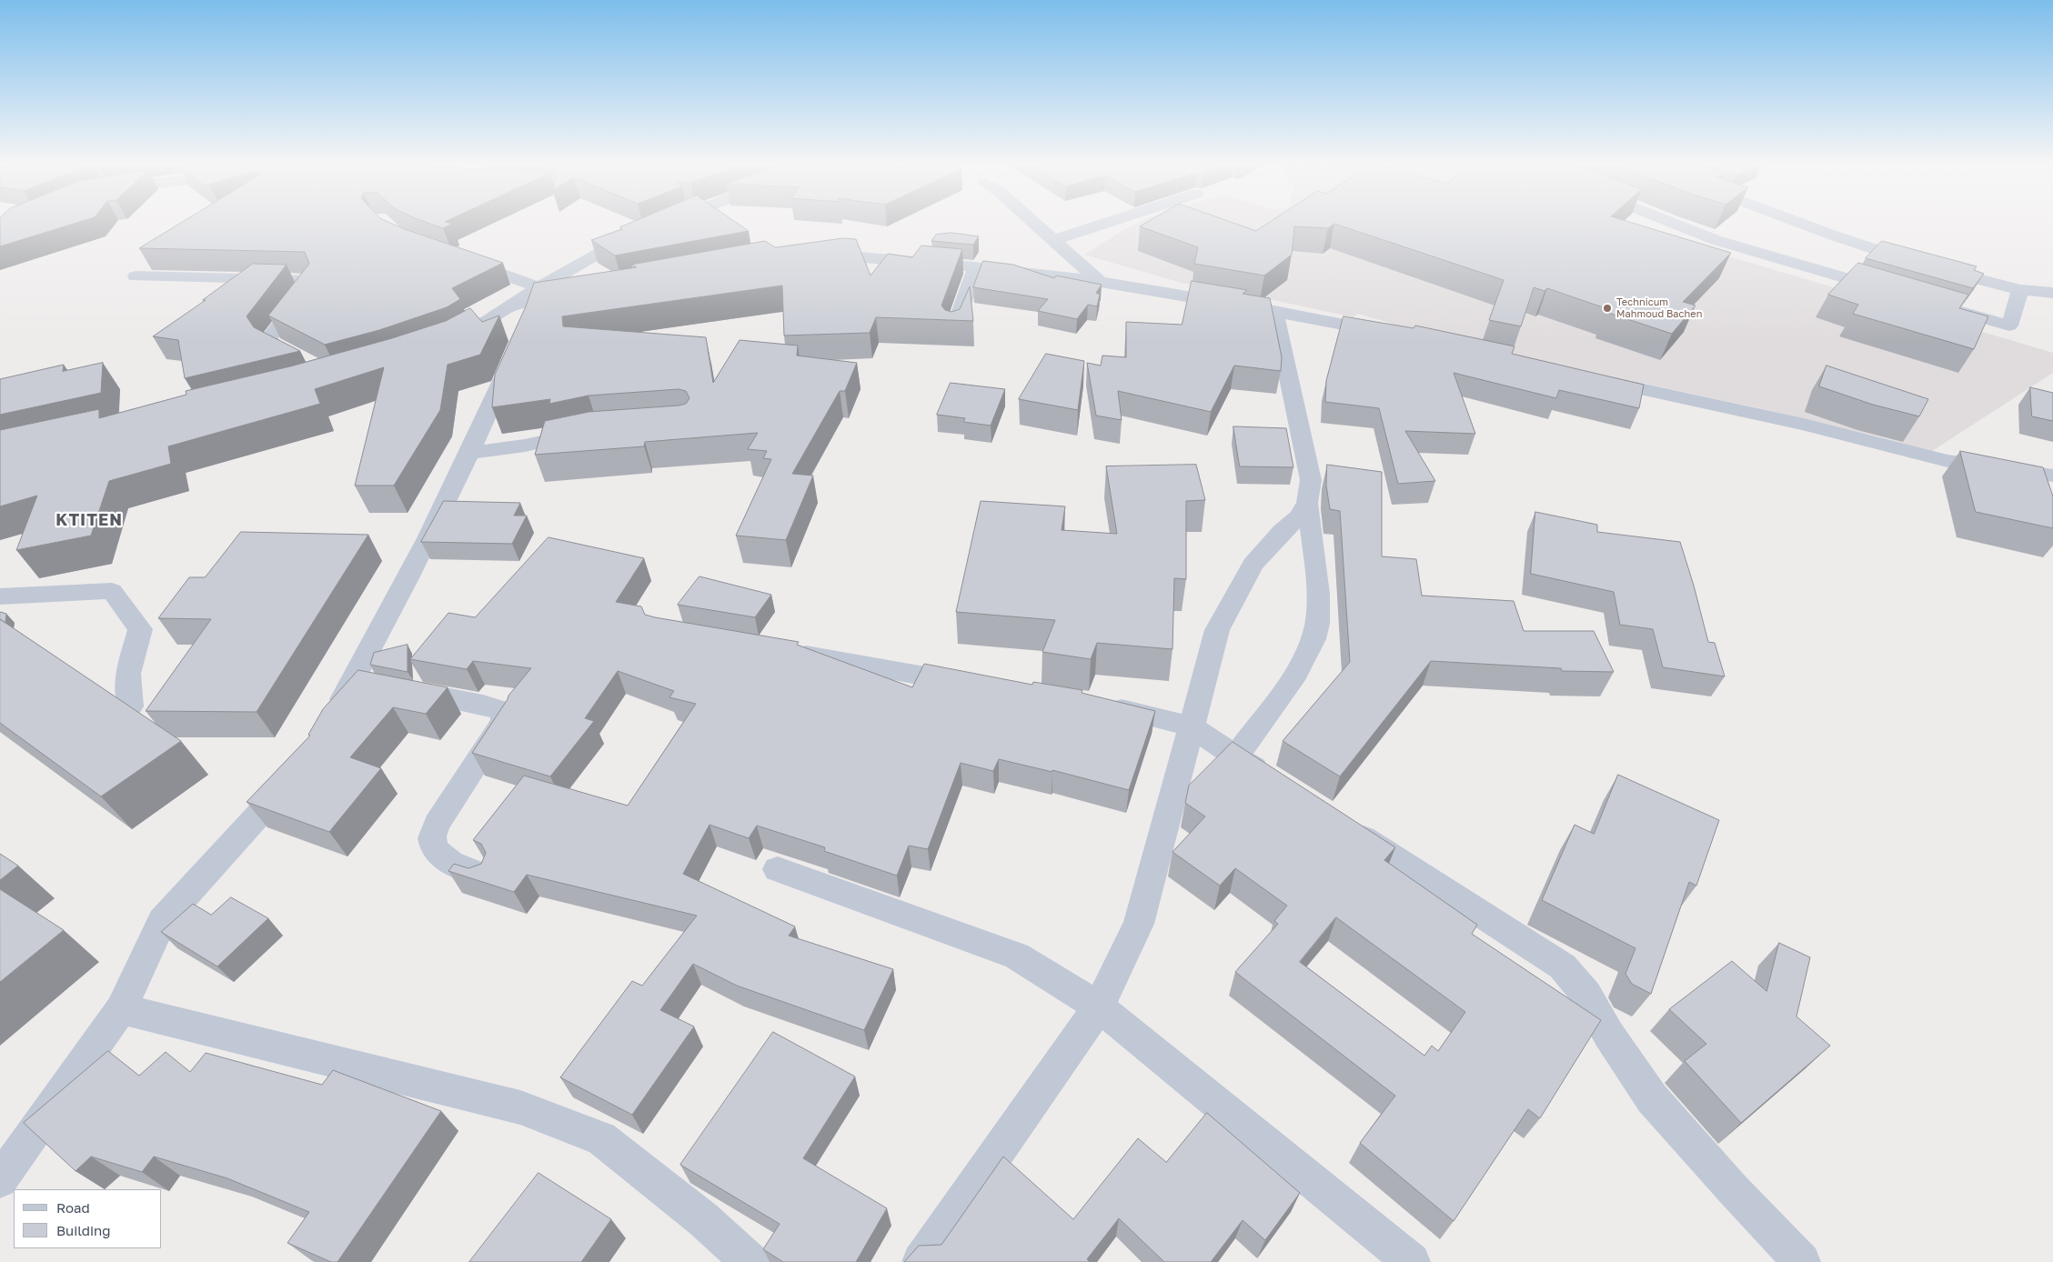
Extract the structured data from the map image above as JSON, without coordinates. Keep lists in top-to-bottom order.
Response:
{
  "districts": ["KTITEN"],
  "places": ["Technicum Mahmoud Bachen"],
  "legend": ["Road", "Building"]
}
